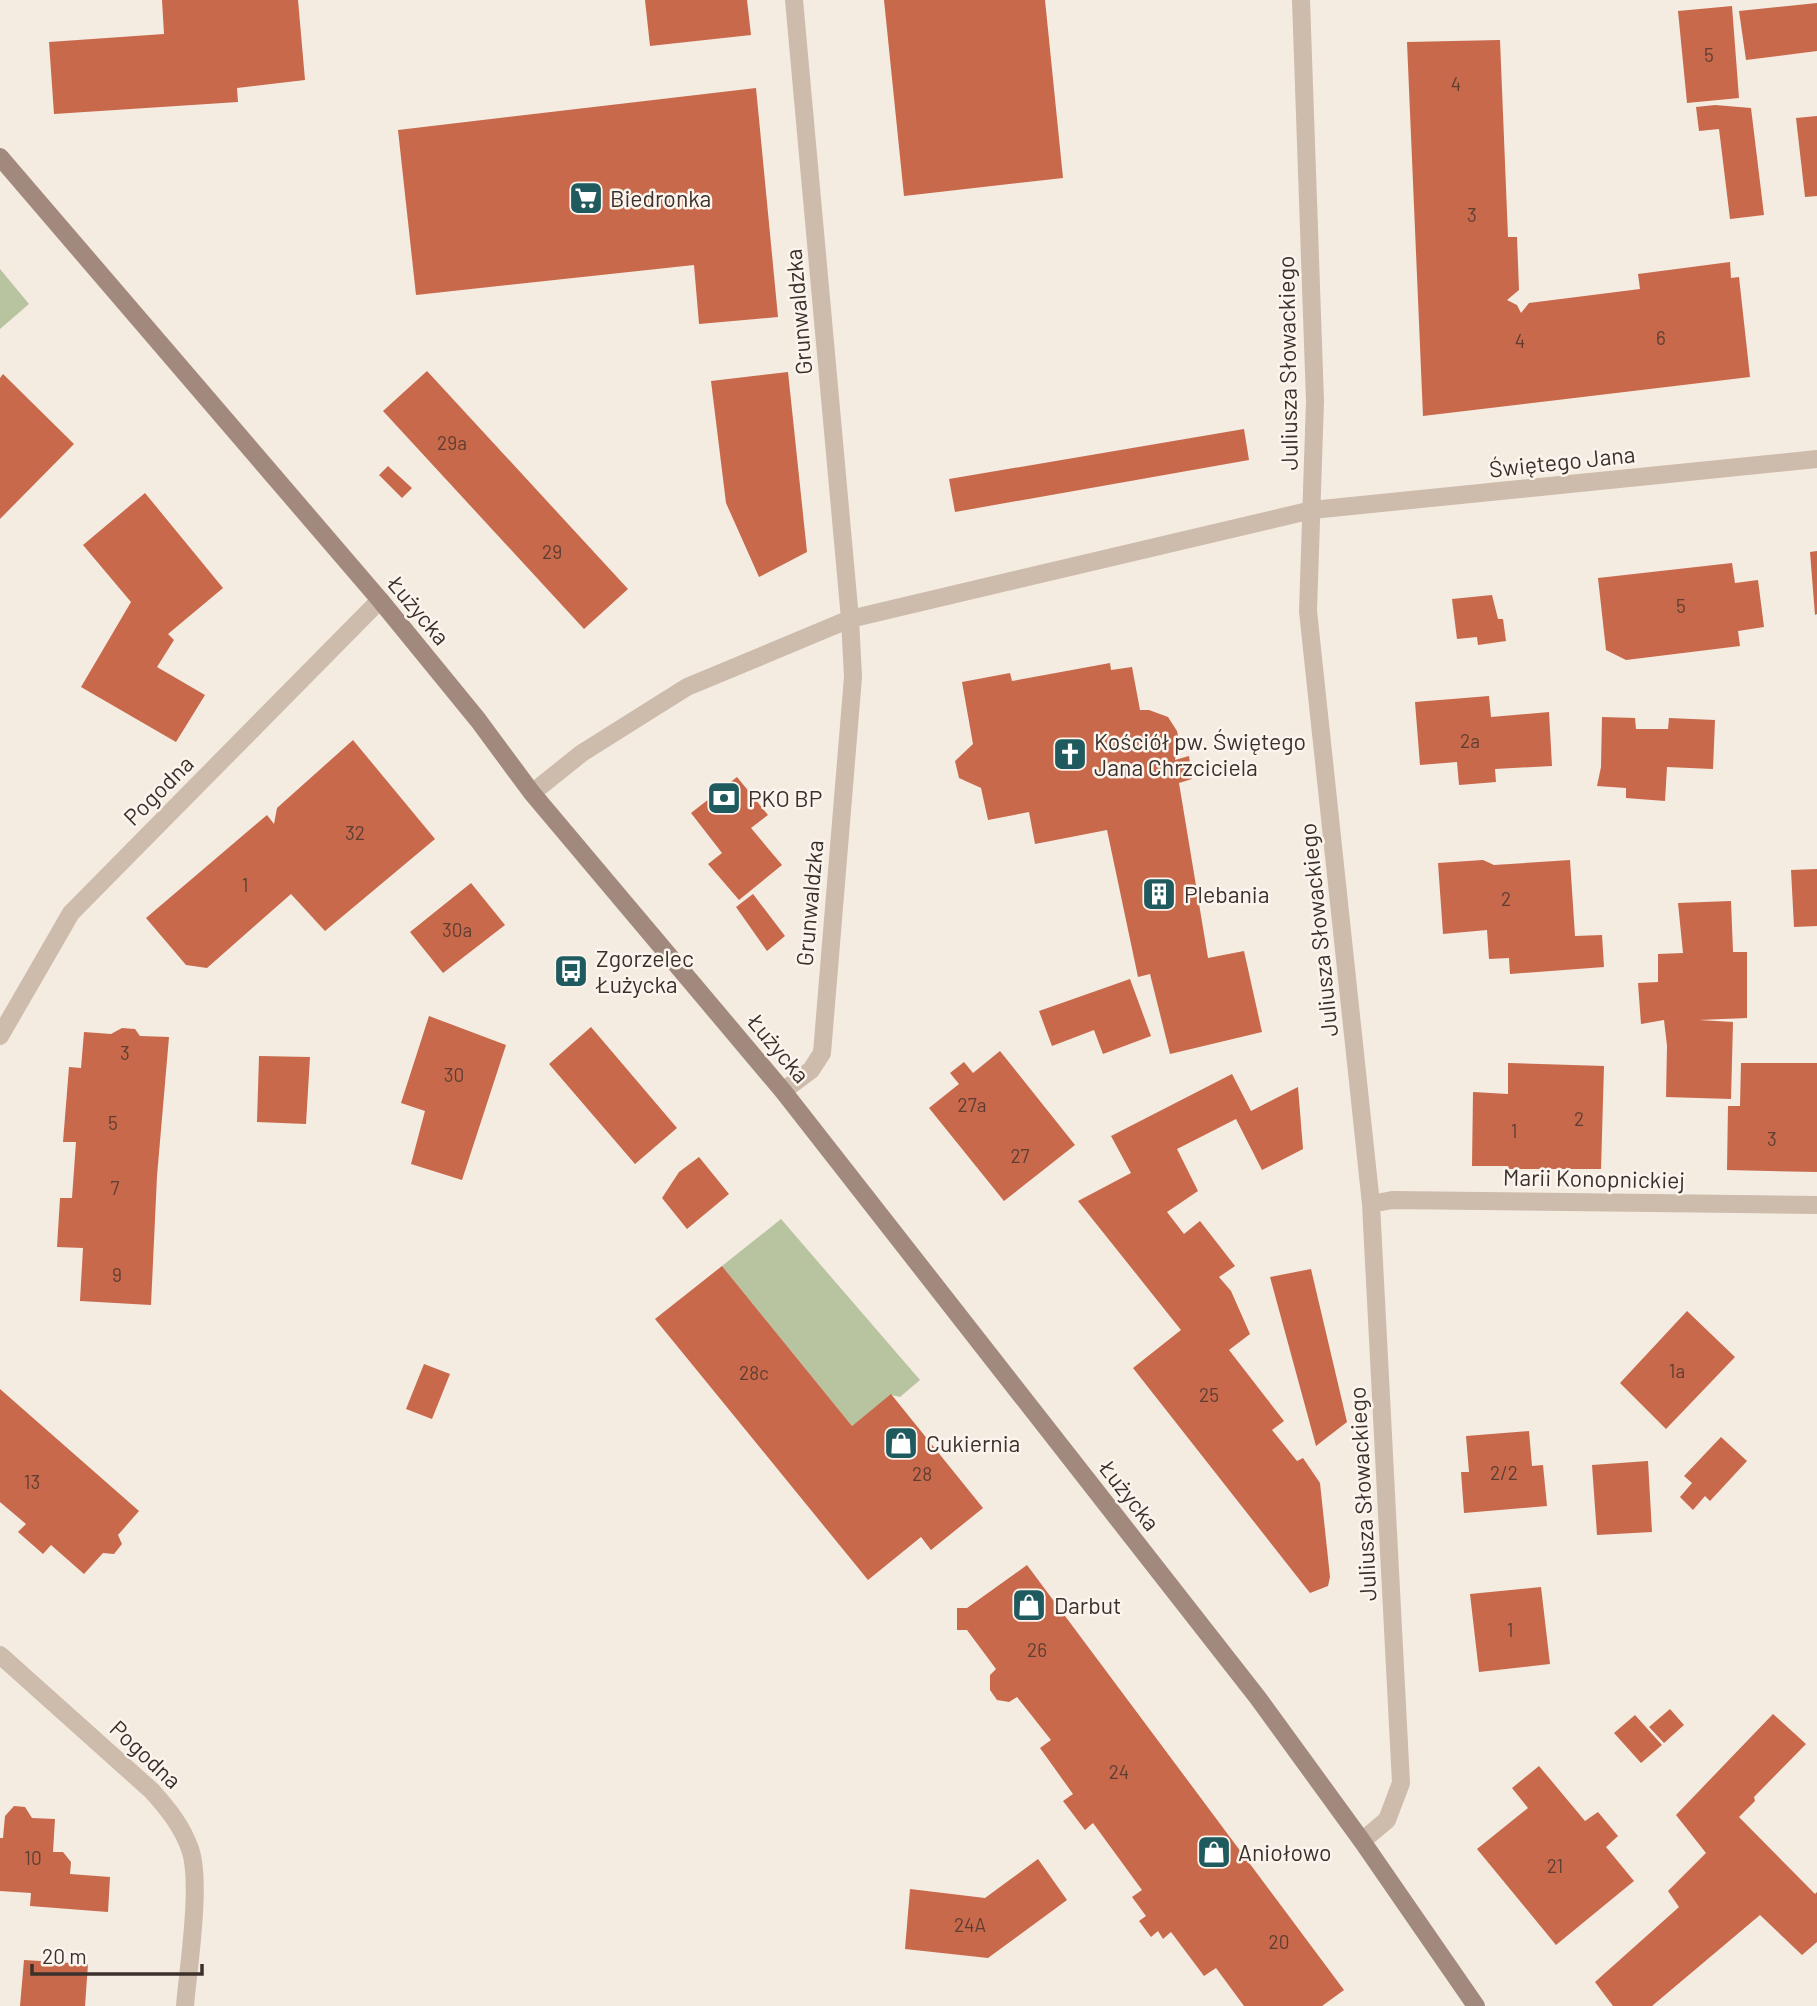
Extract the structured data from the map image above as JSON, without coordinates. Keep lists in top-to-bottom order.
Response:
{
  "streets": {
    "main road": ["Łużycka"],
    "street": [
      "Grunwaldzka",
      "Juliusza Słowackiego",
      "Świętego Jana",
      "Pogodna",
      "Marii Konopnickiej"
    ]
  },
  "crossings": [
    ["Grunwaldzka", "Łużycka"],
    ["Juliusza Słowackiego", "Świętego Jana"],
    ["Juliusza Słowackiego", "Łużycka"],
    ["Juliusza Słowackiego", "Marii Konopnickiej"],
    ["Łużycka", "Pogodna"]
  ],
  "places": {
    "supermarket": ["Biedronka"],
    "church": ["Kościół pw. Świętego Jana Chrzciciela"],
    "bank": ["PKO BP"],
    "building": ["Plebania"],
    "bus stop": ["Zgorzelec Łużycka"],
    "shop": ["Cukiernia", "Darbut", "Aniołowo"]
  },
  "house_numbers": [
    "5",
    "4",
    "3",
    "6",
    "4",
    "29a",
    "29",
    "5",
    "2a",
    "32",
    "1",
    "2",
    "30a",
    "3",
    "30",
    "27a",
    "2",
    "5",
    "1",
    "3",
    "27",
    "7",
    "9",
    "1a",
    "28c",
    "25",
    "2/2",
    "28",
    "13",
    "1",
    "26",
    "24",
    "10",
    "21",
    "24A",
    "20"
  ],
  "scale_bar": "20 m"
}
